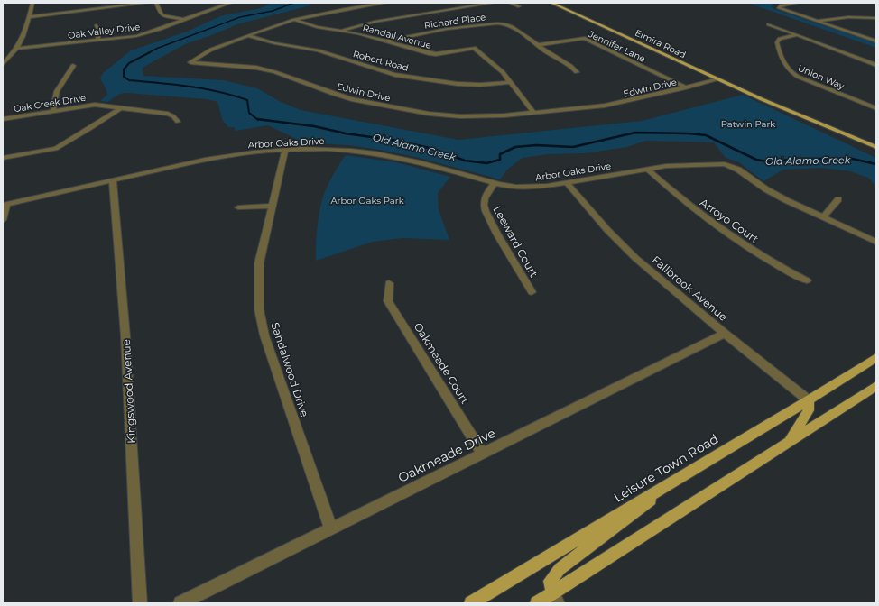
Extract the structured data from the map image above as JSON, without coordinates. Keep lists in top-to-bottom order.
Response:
{
  "streets": {
    "main road": ["Elmira Road", "Leisure Town Road"],
    "street": [
      "Richard Place",
      "Oak Valley Drive",
      "Randall Avenue",
      "Jennifer Lane",
      "Robert Road",
      "Union Way",
      "Edwin Drive",
      "Oak Creek Drive",
      "Arbor Oaks Drive",
      "Arroyo Court",
      "Leeward Court",
      "Fallbrook Avenue",
      "Oakmeade Court",
      "Sandalwood Drive",
      "Kingswood Avenue",
      "Oakmeade Drive"
    ]
  },
  "crossings": [
    ["Richard Place", "Randall Avenue"],
    ["Richard Place", "Jennifer Lane"],
    ["Randall Avenue", "Robert Road"],
    ["Randall Avenue", "Edwin Drive"],
    ["Elmira Road", "Edwin Drive"],
    ["Jennifer Lane", "Edwin Drive"],
    ["Robert Road", "Edwin Drive"],
    ["Arbor Oaks Drive", "Arroyo Court"],
    ["Arbor Oaks Drive", "Leeward Court"],
    ["Arbor Oaks Drive", "Fallbrook Avenue"],
    ["Arbor Oaks Drive", "Sandalwood Drive"],
    ["Arbor Oaks Drive", "Kingswood Avenue"],
    ["Fallbrook Avenue", "Oakmeade Drive"],
    ["Fallbrook Avenue", "Leisure Town Road"],
    ["Oakmeade Court", "Oakmeade Drive"],
    ["Sandalwood Drive", "Oakmeade Drive"]
  ],
  "water": ["Old Alamo Creek"],
  "parks": ["Patwin Park", "Arbor Oaks Park"]
}
